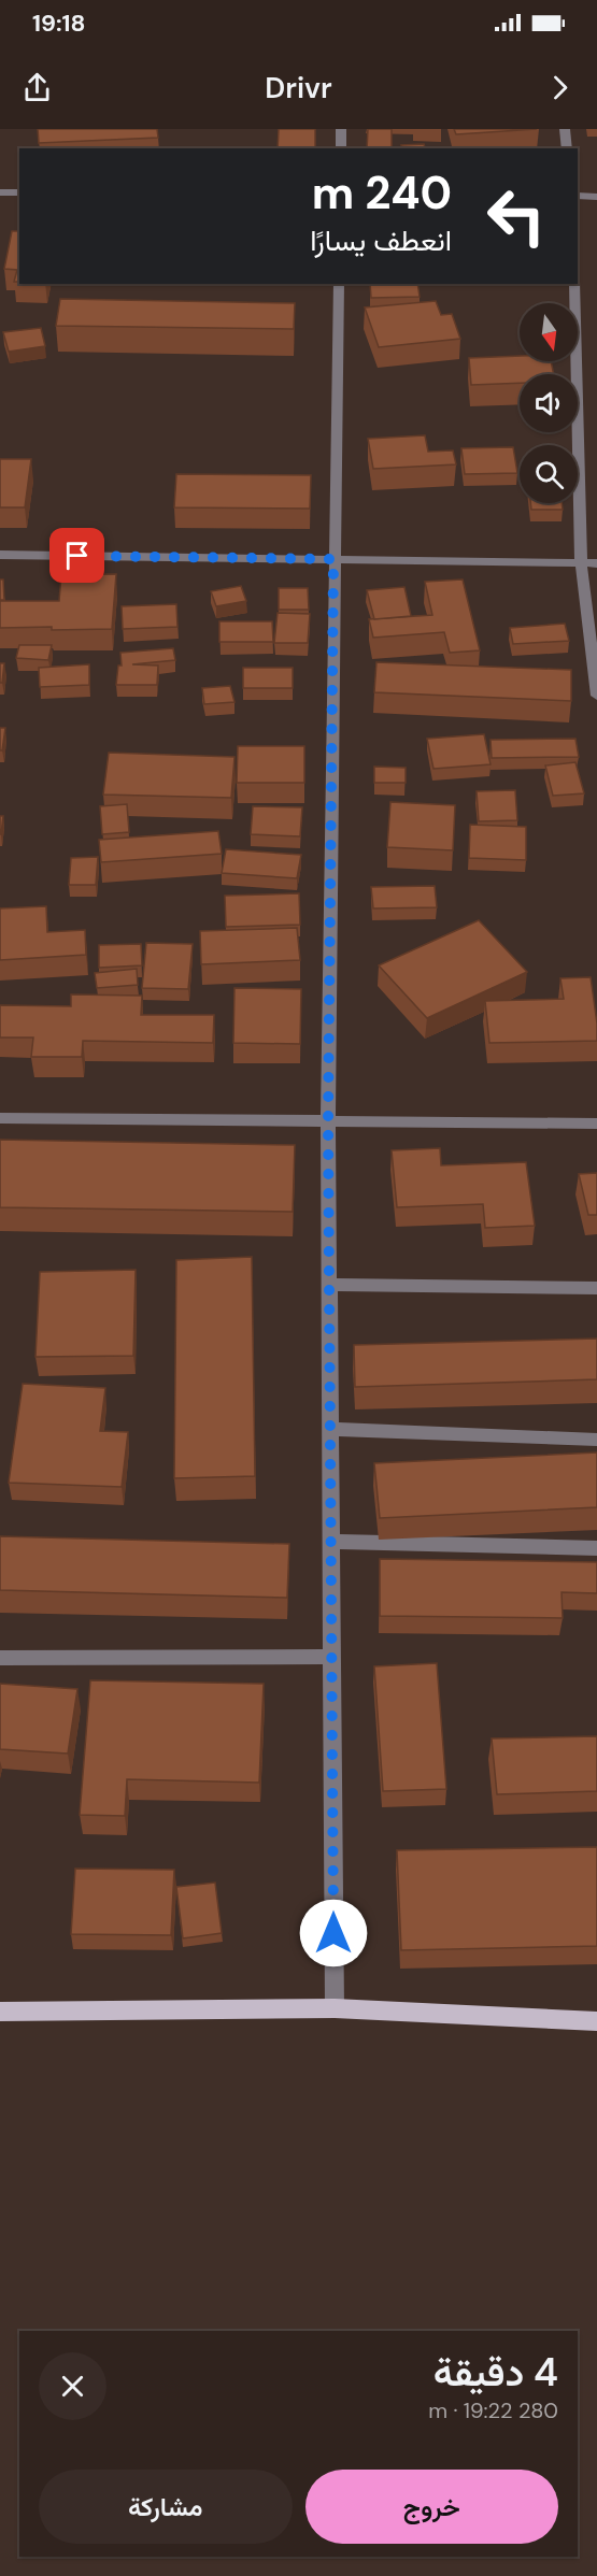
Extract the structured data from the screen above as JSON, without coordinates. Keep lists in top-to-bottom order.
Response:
{
  "north": "bottom",
  "page": {
    "status": "19:18",
    "header": "Drivr",
    "turn": ["240 m", "انعطف يسارًا"],
    "heading": ["4 دقيقة", "280 m · 19:22"],
    "buttons": ["خروج", "مشاركة"]
  }
}
